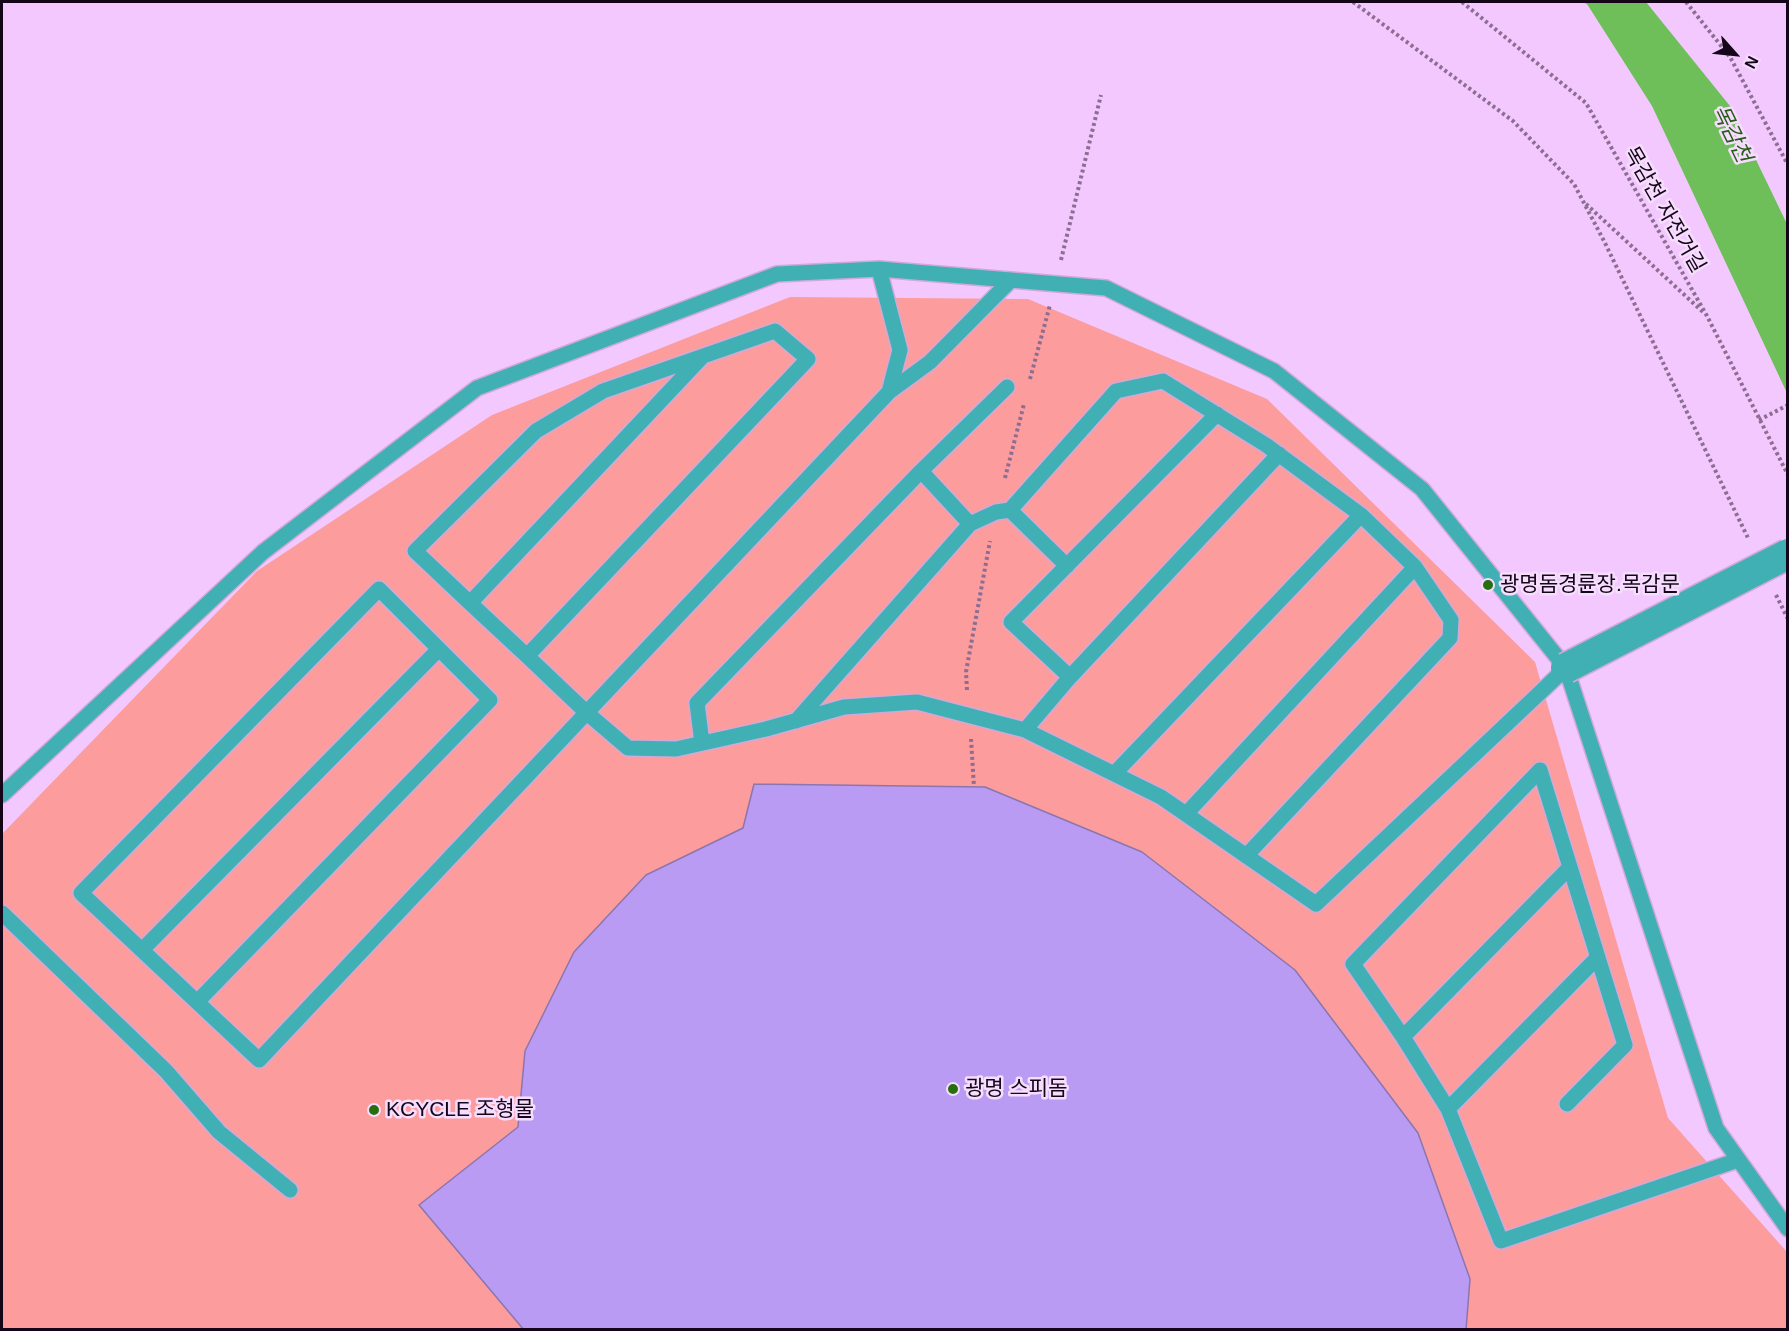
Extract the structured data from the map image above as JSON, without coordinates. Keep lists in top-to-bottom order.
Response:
{
  "streets": {
    "path": ["목감천 자전거길"]
  },
  "water": ["목감천"],
  "places": ["광명돔경륜장.목감문", "광명 스피돔", "KCYCLE 조형물"],
  "north": "bottom right"
}
